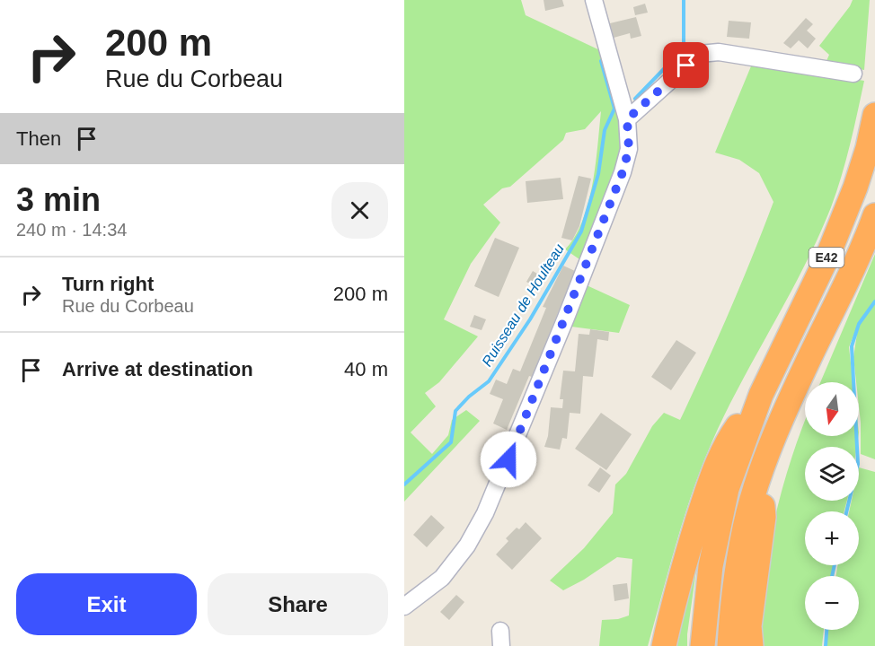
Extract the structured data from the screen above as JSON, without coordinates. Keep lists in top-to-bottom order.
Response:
{
  "streets": {
    "highway": ["E42"]
  },
  "water": ["Ruisseau de Houlteau"],
  "north": "bottom",
  "page": {
    "turn": ["200 m", "Rue du Corbeau"],
    "then": "Then",
    "heading": ["3 min", "240 m · 14:34"],
    "list": [
      {
        "name": "Turn right",
        "note": "Rue du Corbeau",
        "value": "200 m"
      },
      {
        "name": "Arrive at destination",
        "value": "40 m"
      }
    ],
    "map_buttons": ["+", "−"],
    "buttons": ["Exit", "Share"]
  }
}
